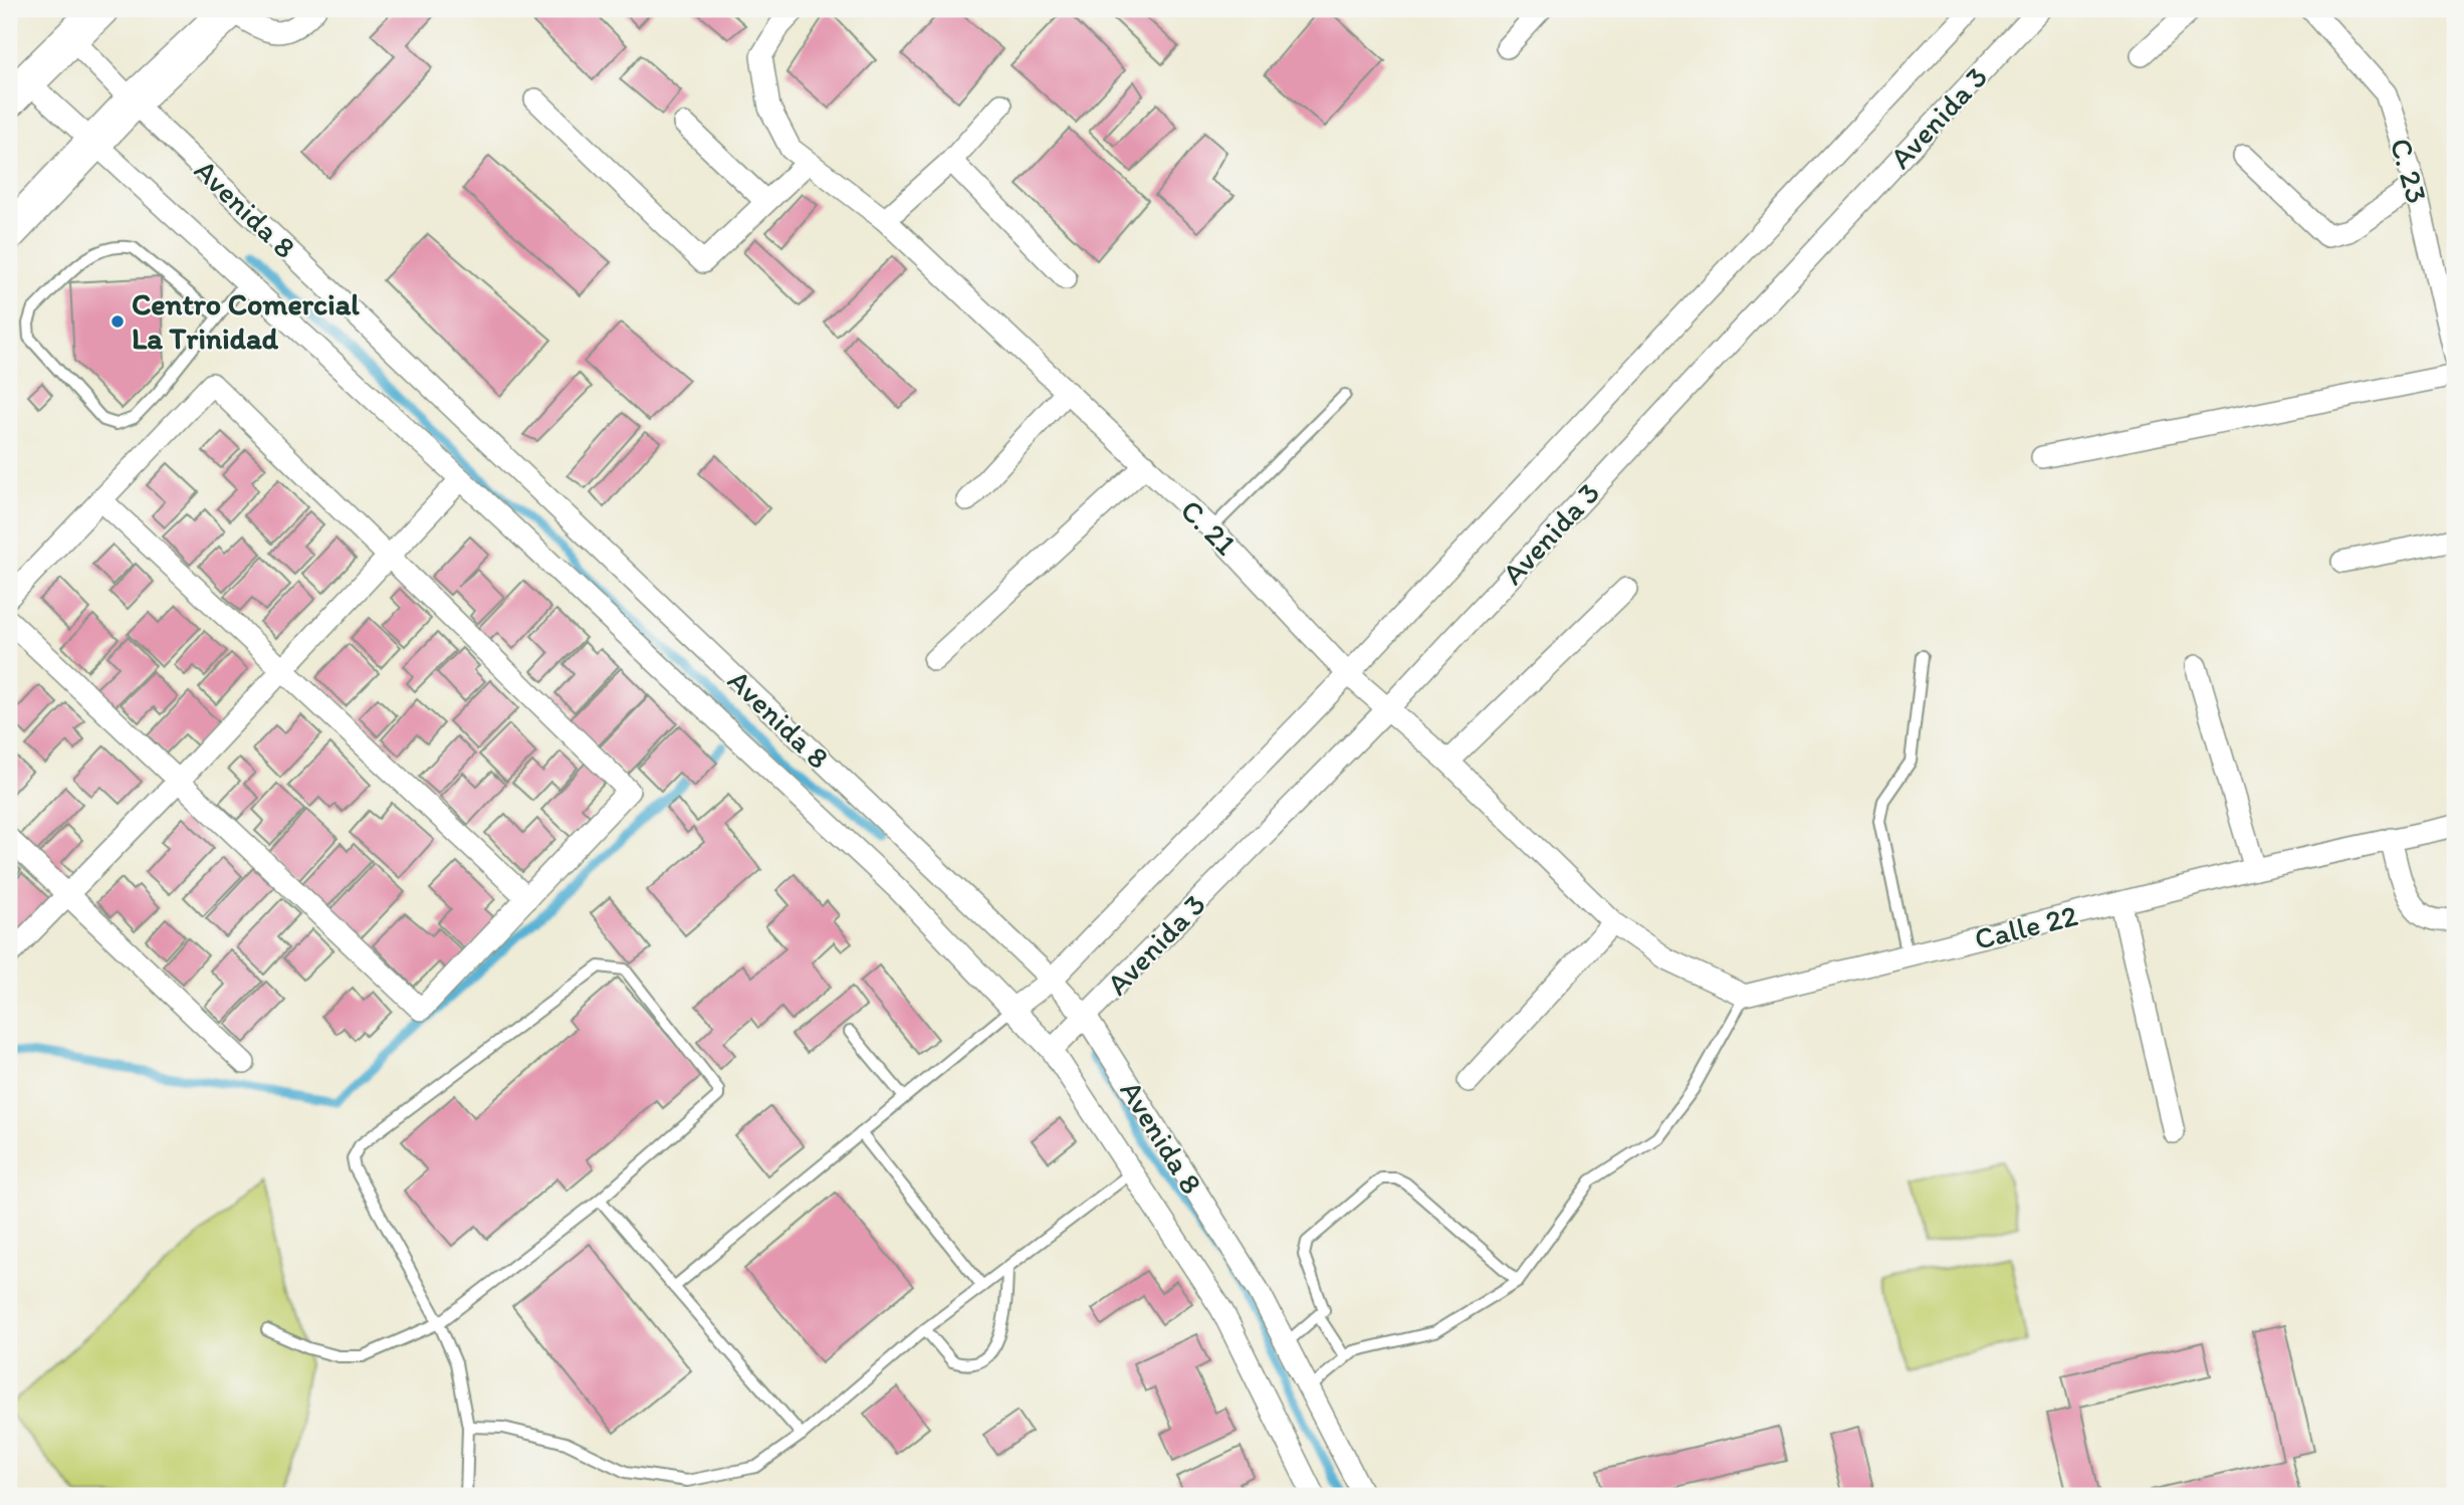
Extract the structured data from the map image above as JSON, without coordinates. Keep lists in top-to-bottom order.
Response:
{
  "streets": {
    "street": [
      "Avenida 3",
      "C. 23",
      "Avenida 8",
      "C. 21",
      "Calle 22"
    ]
  },
  "crossings": [
    ["Avenida 3", "Avenida 8"],
    ["Avenida 3", "C. 21"]
  ],
  "places": ["Centro Comercial La Trinidad"]
}
